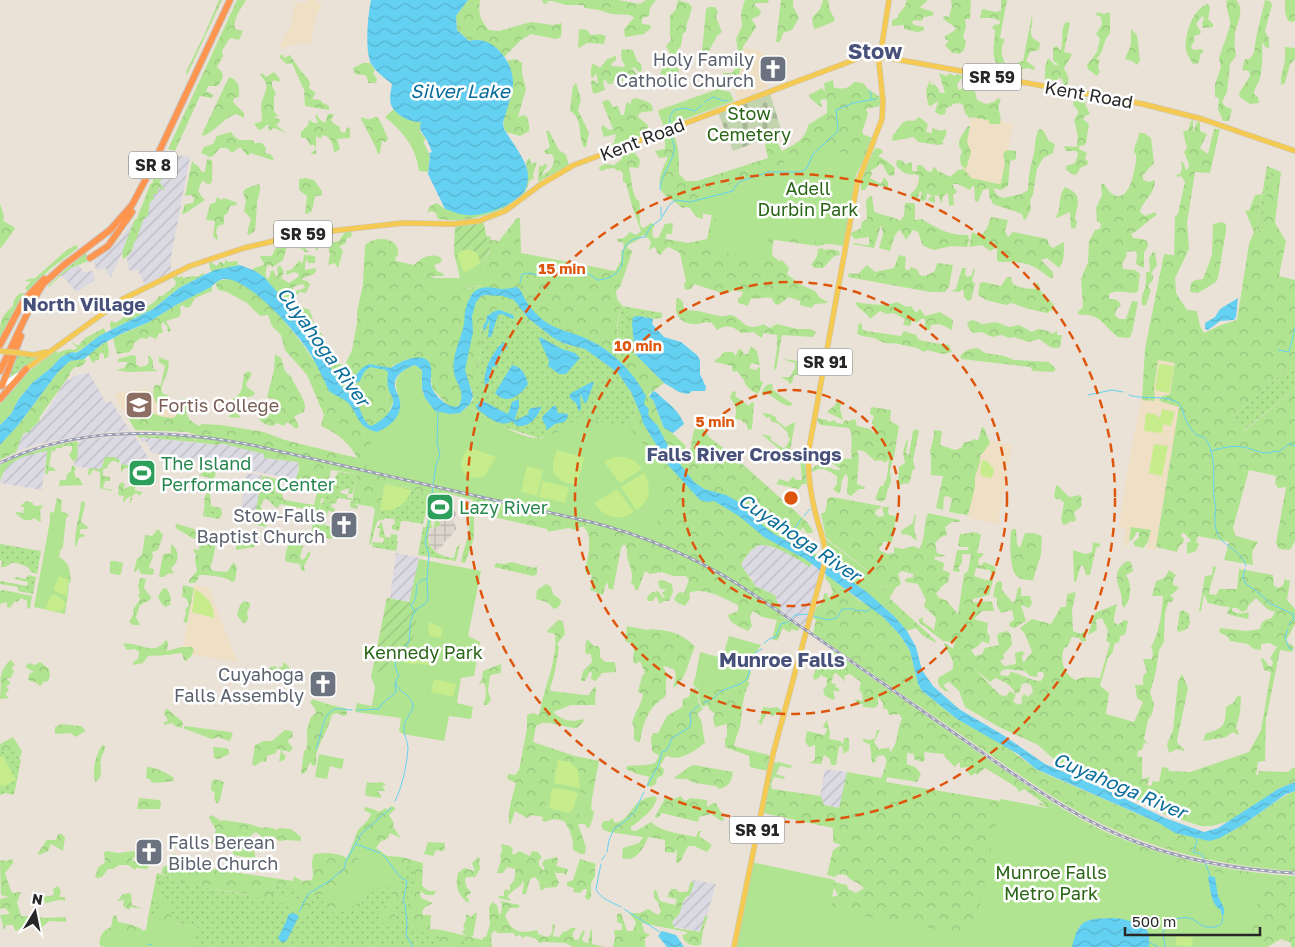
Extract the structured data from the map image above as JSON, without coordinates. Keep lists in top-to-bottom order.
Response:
{
  "streets": {
    "highway": ["SR 8"],
    "main road": ["SR 59", "Kent Road", "SR 91"]
  },
  "crossings": [
    ["SR 59", "Kent Road"],
    ["Kent Road", "SR 91"]
  ],
  "districts": [
    "Stow",
    "North Village",
    "Falls River Crossings",
    "Munroe Falls"
  ],
  "water": ["Silver Lake", "Cuyahoga River"],
  "parks": [
    "Stow Cemetery",
    "Adell Durbin Park",
    "Kennedy Park",
    "Munroe Falls Metro Park"
  ],
  "places": {
    "church": [
      "Holy Family Catholic Church",
      "Stow-Falls Baptist Church",
      "Cuyahoga Falls Assembly",
      "Falls Berean Bible Church"
    ],
    "school or university": ["Fortis College"],
    "sports": ["The Island Performance Center", "Lazy River"]
  },
  "scale_bar": "500 m",
  "north": "top",
  "rings": ["15 min", "10 min", "5 min"]
}
